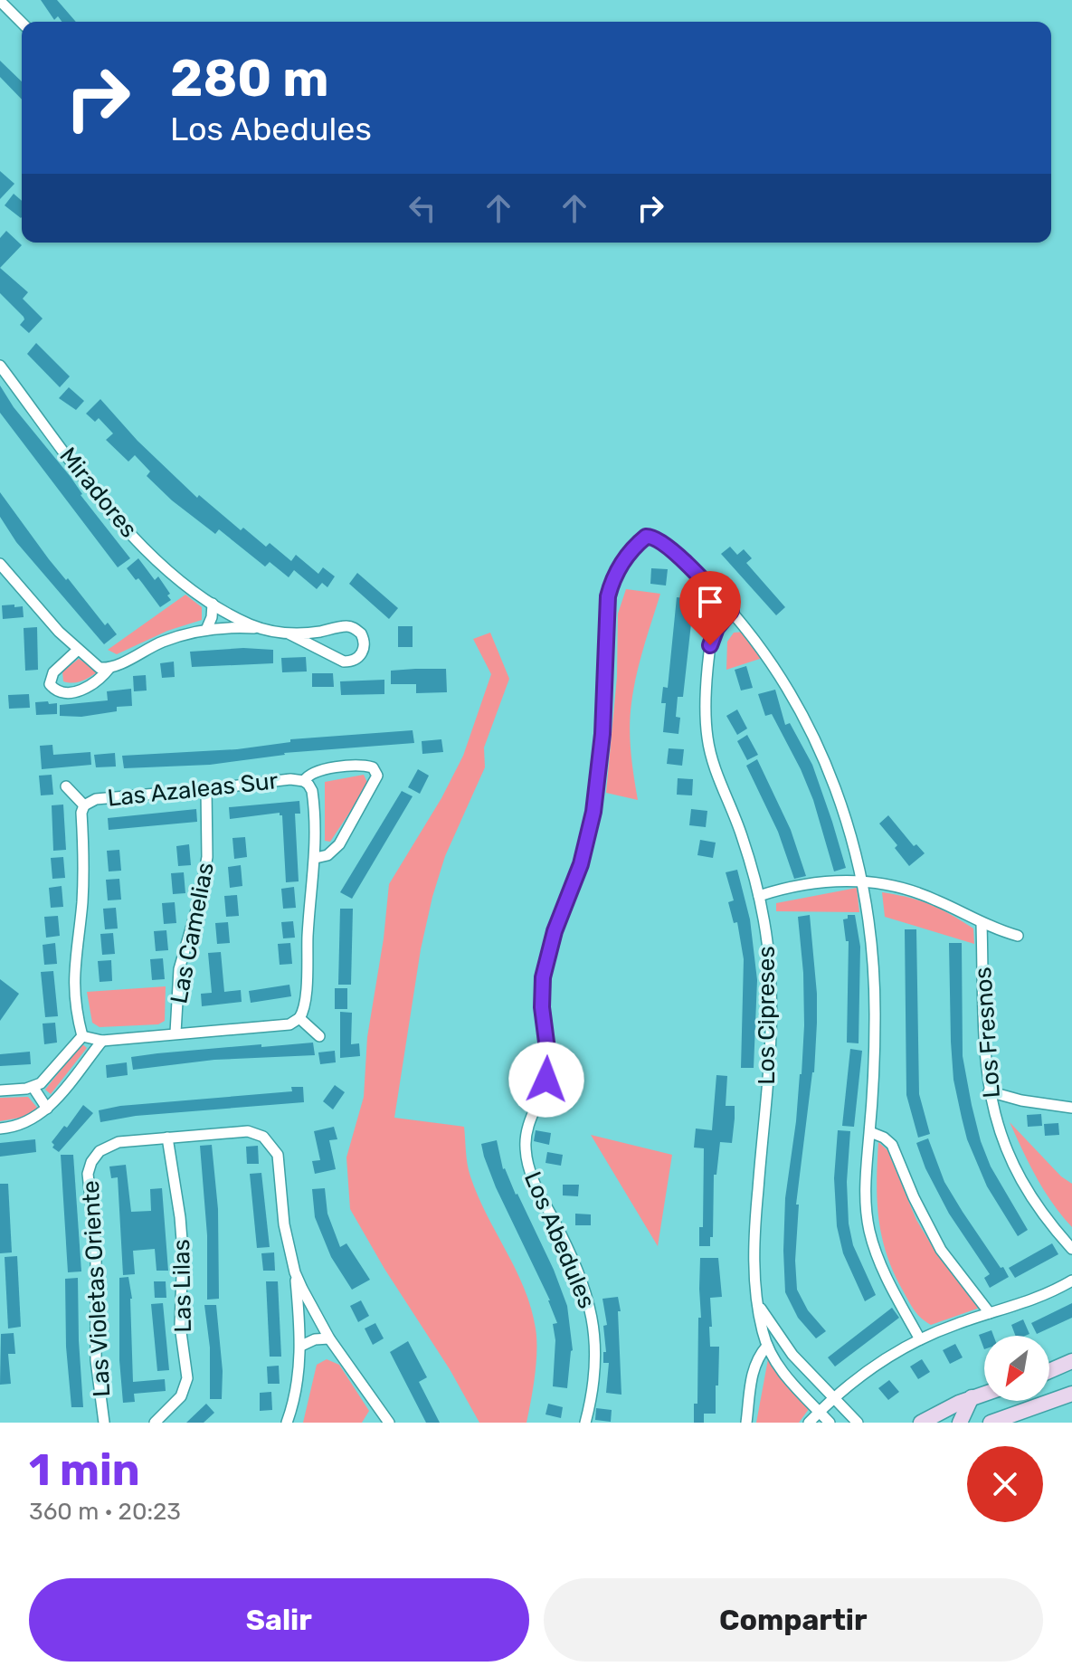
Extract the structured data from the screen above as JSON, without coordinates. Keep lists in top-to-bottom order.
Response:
{
  "streets": {
    "street": [
      "Miradores",
      "Las Azaleas Sur",
      "Las Camelias",
      "Los Cipreses",
      "Los Fresnos",
      "Los Abedules",
      "Las Lilas",
      "Las Violetas Oriente"
    ]
  },
  "crossings": [
    ["Las Azaleas Sur", "Las Camelias"],
    ["Los Cipreses", "Los Abedules"],
    ["Las Lilas", "Las Violetas Oriente"]
  ],
  "north": "bottom left",
  "page": {
    "turn": ["280 m", "Los Abedules"],
    "heading": ["1 min", "360 m · 20:23"],
    "buttons": ["Salir", "Compartir"]
  }
}
